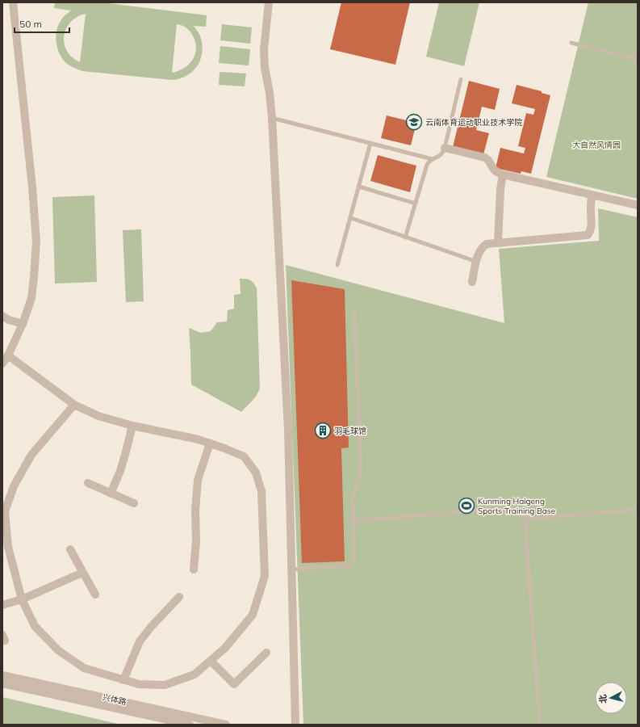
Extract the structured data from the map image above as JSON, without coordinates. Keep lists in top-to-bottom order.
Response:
{
  "streets": {
    "street": ["兴体路"]
  },
  "parks": ["大自然风情园"],
  "places": {
    "school or university": ["云南体育运动职业技术学院"],
    "building": ["羽毛球馆"],
    "sports": ["Kunming Haigeng Sports Training Base"]
  },
  "scale_bar": "50 m",
  "north": "left"
}
